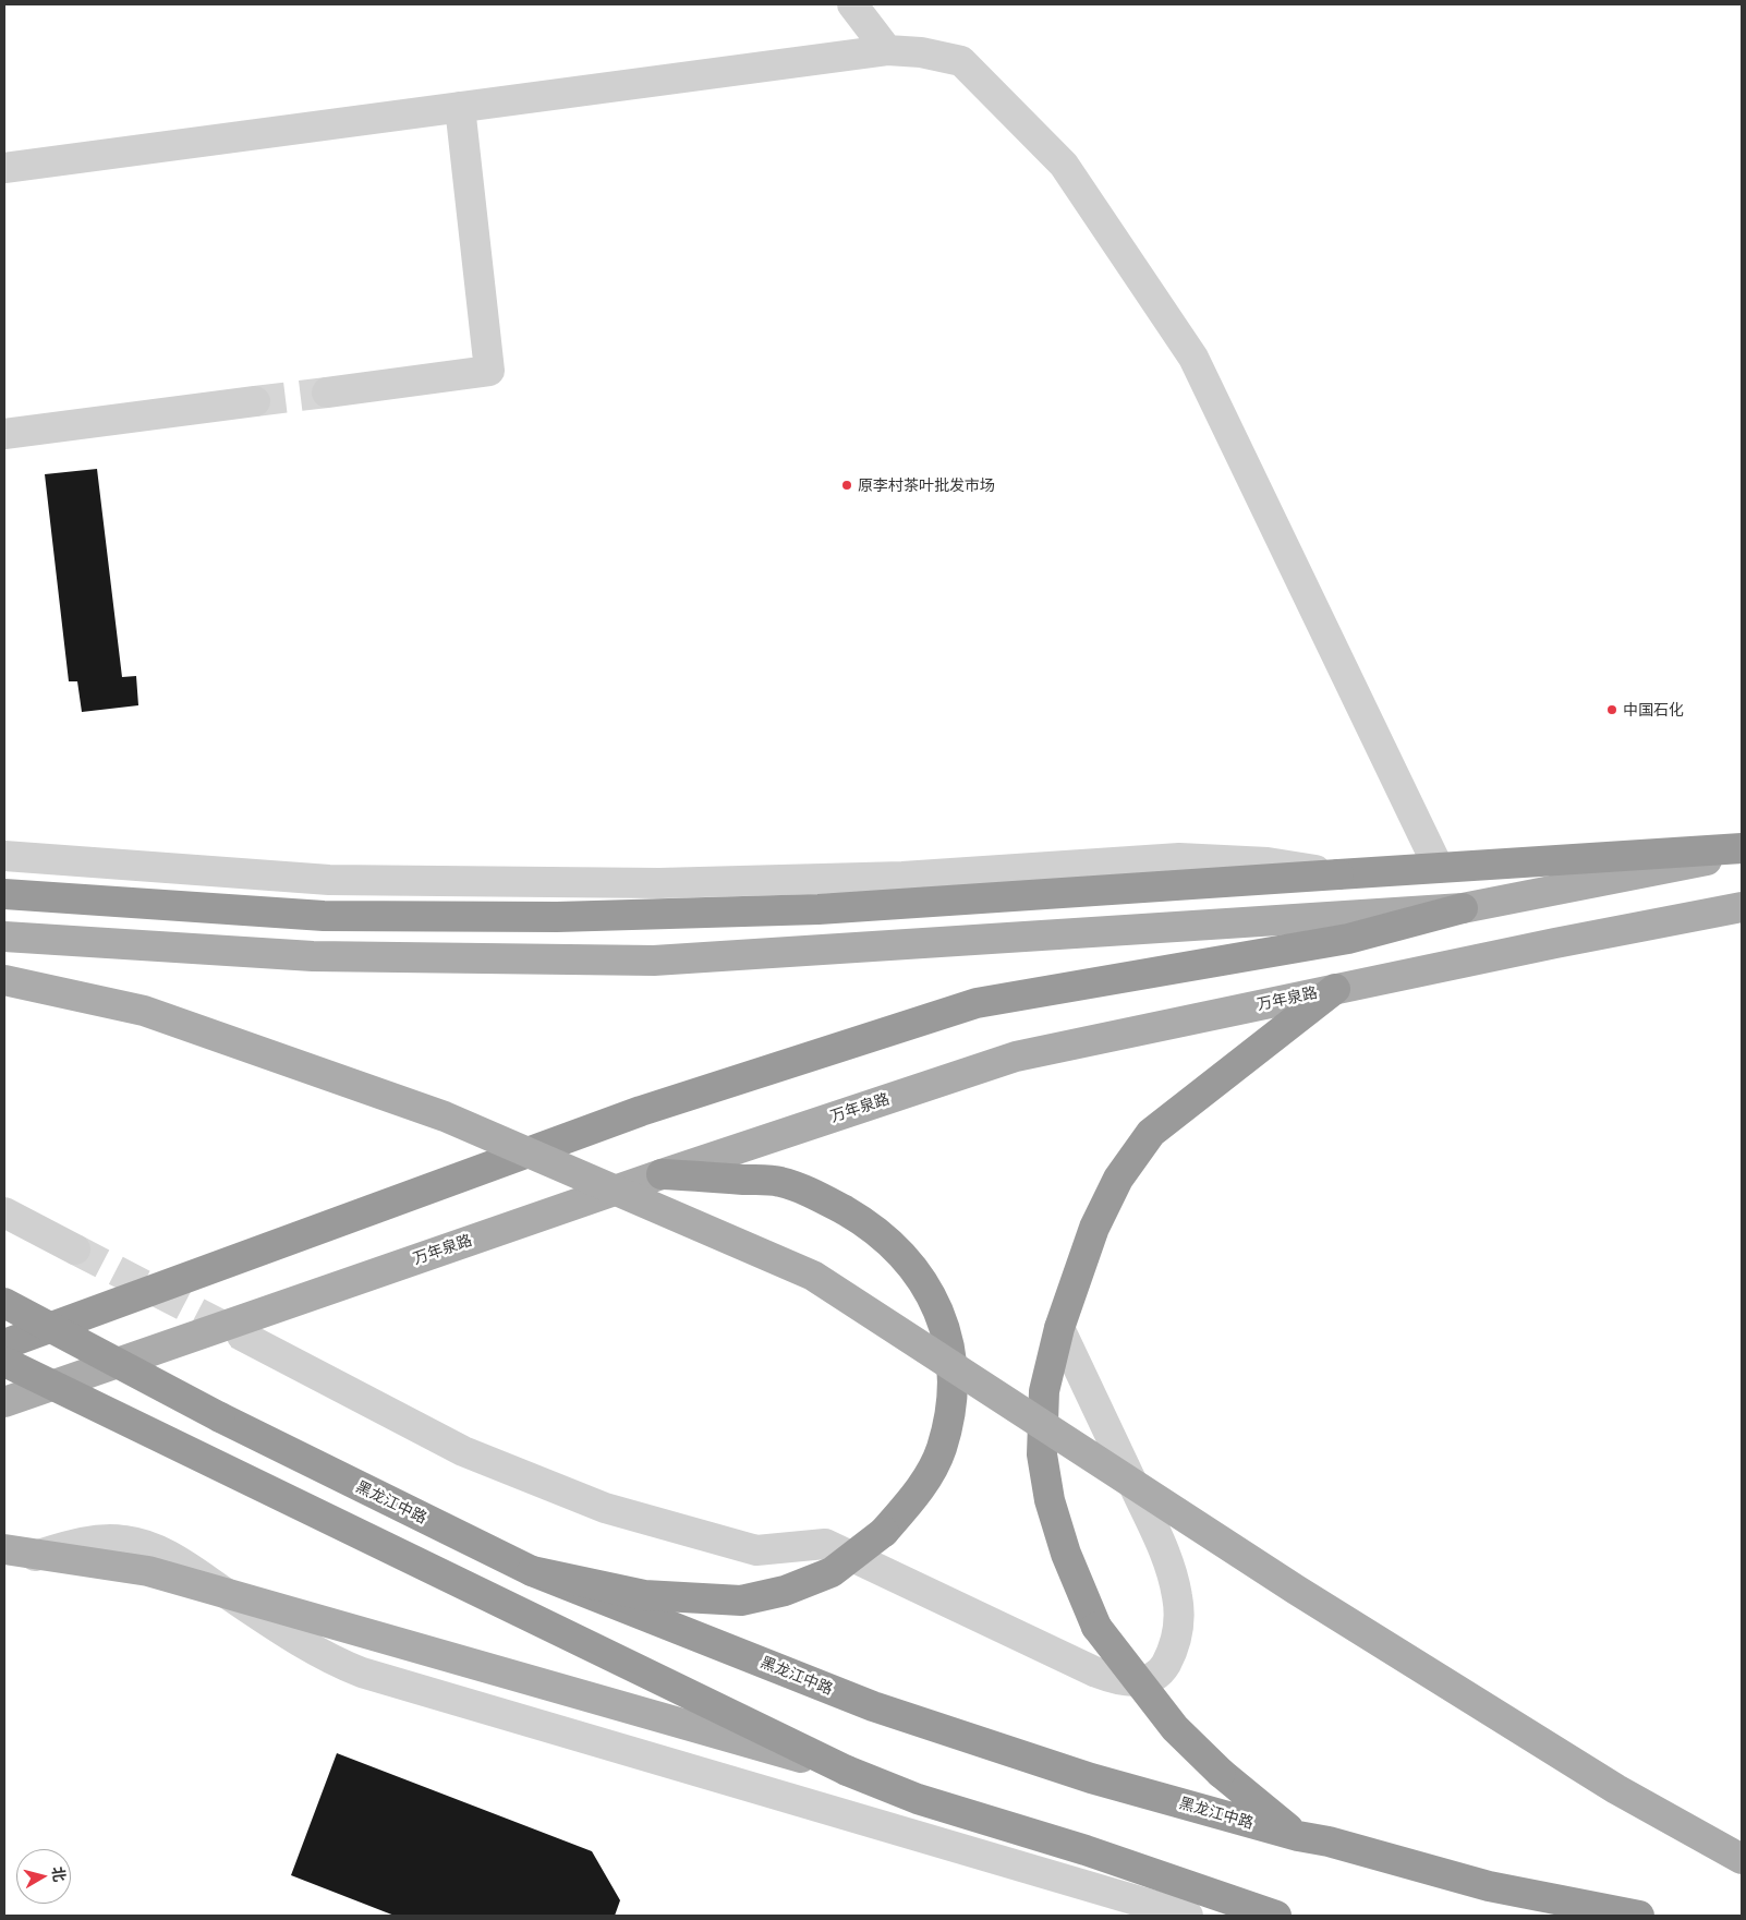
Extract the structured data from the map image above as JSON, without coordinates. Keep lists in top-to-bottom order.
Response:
{
  "streets": {
    "highway": ["黑龙江中路"],
    "main road": ["万年泉路"]
  },
  "places": ["原李村茶叶批发市场", "中国石化"],
  "north": "right"
}
